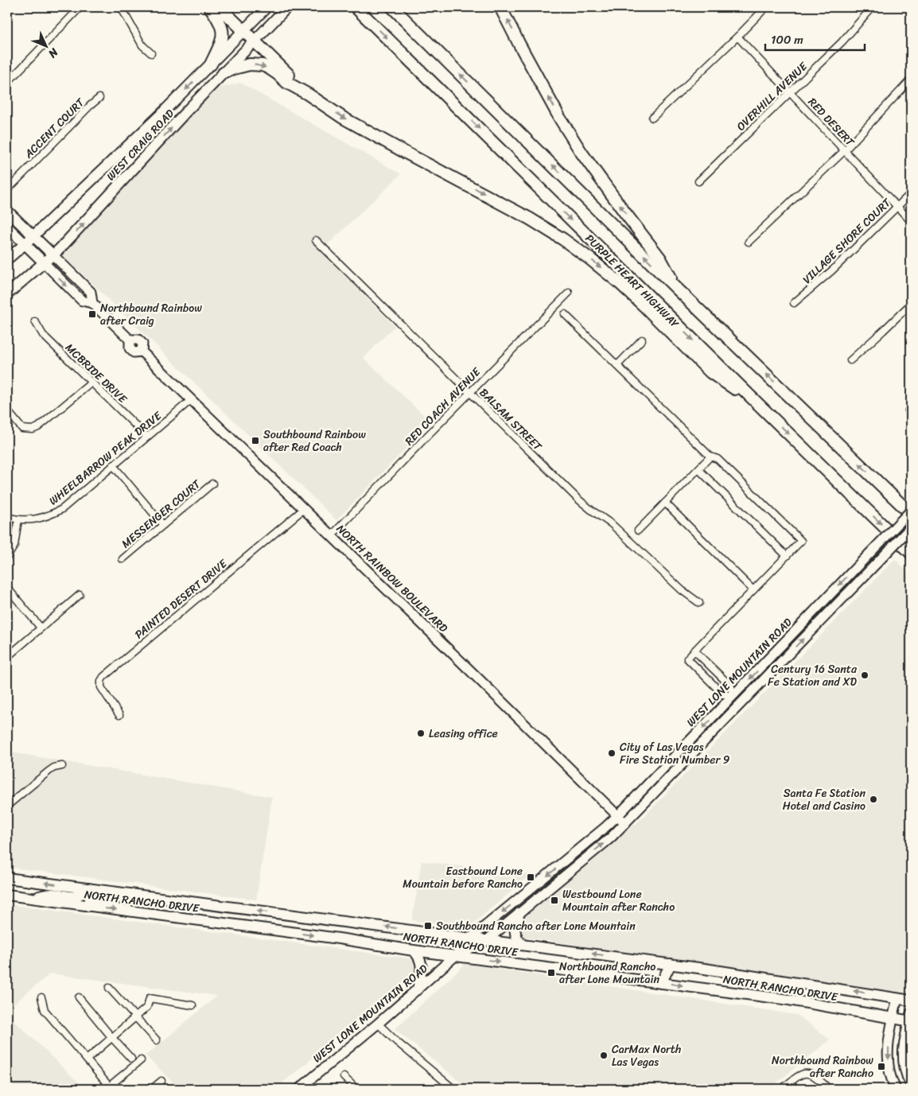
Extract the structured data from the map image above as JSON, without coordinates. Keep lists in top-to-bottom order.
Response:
{
  "streets": {
    "highway": ["PURPLE HEART HIGHWAY"],
    "main road": [
      "WEST CRAIG ROAD",
      "NORTH RAINBOW BOULEVARD",
      "WEST LONE MOUNTAIN ROAD",
      "NORTH RANCHO DRIVE"
    ],
    "street": [
      "OVERHILL AVENUE",
      "RED DESERT",
      "ACCENT COURT",
      "VILLAGE SHORE COURT",
      "MCBRIDE DRIVE",
      "RED COACH AVENUE",
      "BALSAM STREET",
      "WHEELBARROW PEAK DRIVE",
      "MESSENGER COURT",
      "PAINTED DESERT DRIVE"
    ]
  },
  "crossings": [
    ["OVERHILL AVENUE", "RED DESERT"],
    ["RED DESERT", "VILLAGE SHORE COURT"],
    ["WEST CRAIG ROAD", "NORTH RAINBOW BOULEVARD"],
    ["MCBRIDE DRIVE", "WHEELBARROW PEAK DRIVE"],
    ["RED COACH AVENUE", "BALSAM STREET"],
    ["RED COACH AVENUE", "NORTH RAINBOW BOULEVARD"],
    ["WHEELBARROW PEAK DRIVE", "NORTH RAINBOW BOULEVARD"],
    ["NORTH RAINBOW BOULEVARD", "PAINTED DESERT DRIVE"],
    ["NORTH RAINBOW BOULEVARD", "WEST LONE MOUNTAIN ROAD"],
    ["WEST LONE MOUNTAIN ROAD", "NORTH RANCHO DRIVE"]
  ],
  "places": {
    "transit": [
      "Northbound Rainbow after Craig",
      "Southbound Rainbow after Red Coach",
      "Eastbound Lone Mountain before Rancho",
      "Westbound Lone Mountain after Rancho",
      "Southbound Rancho after Lone Mountain",
      "Northbound Rancho after Lone Mountain",
      "Northbound Rainbow after Rancho"
    ],
    "other": [
      "Century 16 Santa Fe Station and XD",
      "Leasing office",
      "City of Las Vegas Fire Station Number 9",
      "Santa Fe Station Hotel and Casino",
      "CarMax North Las Vegas"
    ]
  },
  "scale_bar": "100 m",
  "north": "bottom right"
}
